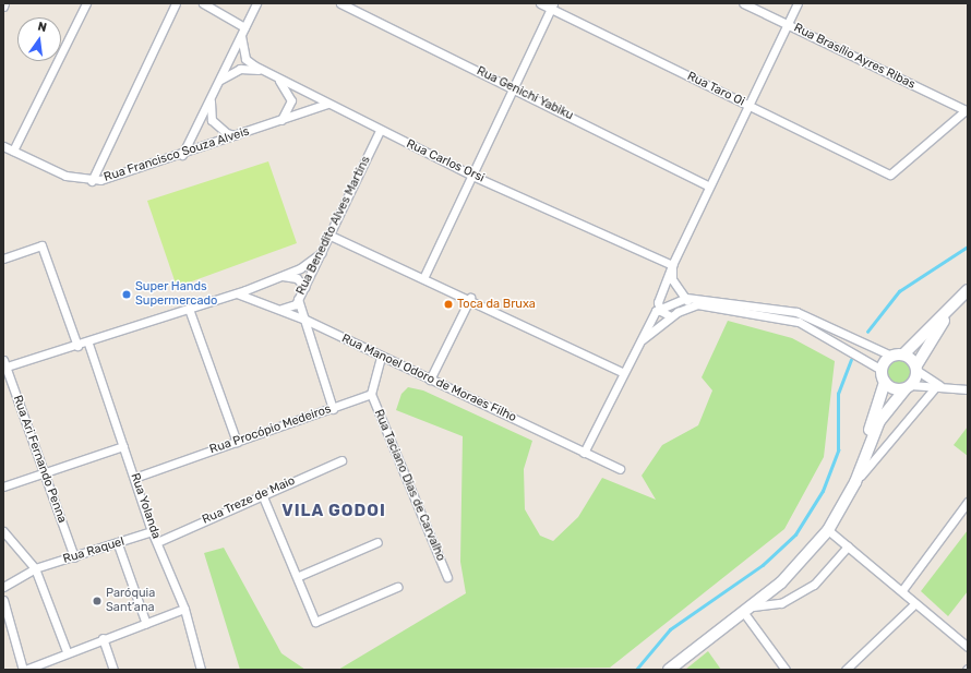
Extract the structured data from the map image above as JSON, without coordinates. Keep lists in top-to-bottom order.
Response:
{
  "streets": {
    "street": [
      "Rua Brasílio Ayres Ribas",
      "Rua Taro Oi",
      "Rua Genichi Yabiku",
      "Rua Francisco Souza Alveis",
      "Rua Carlos Orsi",
      "Rua Benedito Alves Martins",
      "Rua Manoel Odoro de Moraes Filho",
      "Rua Procópio Medeiros",
      "Rua Ari Fernando Penna",
      "Rua Taciano Dias de Carvalho",
      "Rua Treze de Maio",
      "Rua Yolanda",
      "Rua Raquel"
    ]
  },
  "crossings": [
    ["Rua Brasílio Ayres Ribas", "Rua Taro Oi"],
    ["Rua Francisco Souza Alveis", "Rua Carlos Orsi"],
    ["Rua Carlos Orsi", "Rua Benedito Alves Martins"],
    ["Rua Benedito Alves Martins", "Rua Manoel Odoro de Moraes Filho"],
    ["Rua Procópio Medeiros", "Rua Taciano Dias de Carvalho"],
    ["Rua Procópio Medeiros", "Rua Yolanda"],
    ["Rua Ari Fernando Penna", "Rua Raquel"],
    ["Rua Treze de Maio", "Rua Yolanda"],
    ["Rua Yolanda", "Rua Raquel"]
  ],
  "districts": ["VILA GODOI"],
  "places": ["Super Hands Supermercado", "Toca da Bruxa", "Paróquia Sant’ana"],
  "north": "top"
}
